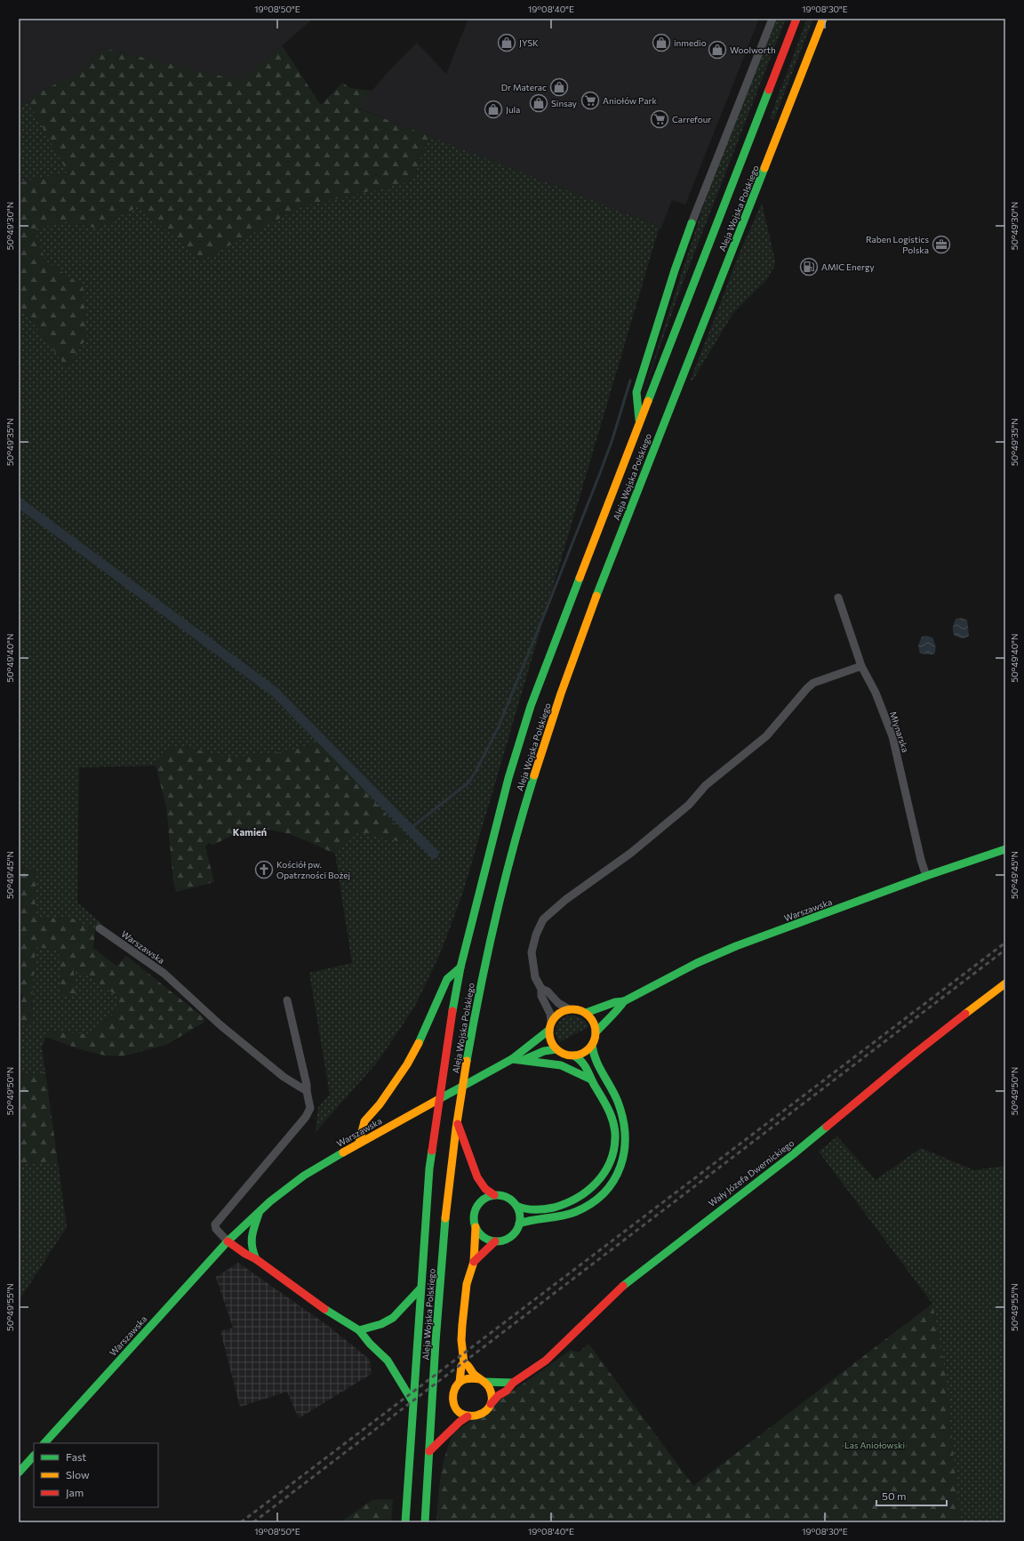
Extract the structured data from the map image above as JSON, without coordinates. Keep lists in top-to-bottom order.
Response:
{
  "streets": {
    "main road": ["Aleja Wojska Polskiego", "Warszawska", "Wały Józefa Dwernickiego"],
    "street": ["Młynarska"]
  },
  "crossings": [
    ["Młynarska", "Warszawska"]
  ],
  "districts": ["Kamień"],
  "parks": ["Las Aniołowski"],
  "places": {
    "shop": [
      "JYSK",
      "inmedio",
      "Woolworth",
      "Dr Materac",
      "Sinsay",
      "Jula"
    ],
    "supermarket": ["Aniołów Park", "Carrefour"],
    "office": ["Raben Logistics Polska"],
    "fuel station": ["AMIC Energy"],
    "church": ["Kościół pw. Opatrzności Bożej"]
  },
  "legend": ["Fast", "Slow", "Jam"],
  "scale_bar": "50 m",
  "coordinates": [
    "19°08'50\"E",
    "19°08'40\"E",
    "19°08'30\"E",
    "50°49'30\"N",
    "50°49'35\"N",
    "50°49'40\"N",
    "50°49'45\"N",
    "50°49'50\"N",
    "50°49'55\"N"
  ]
}
